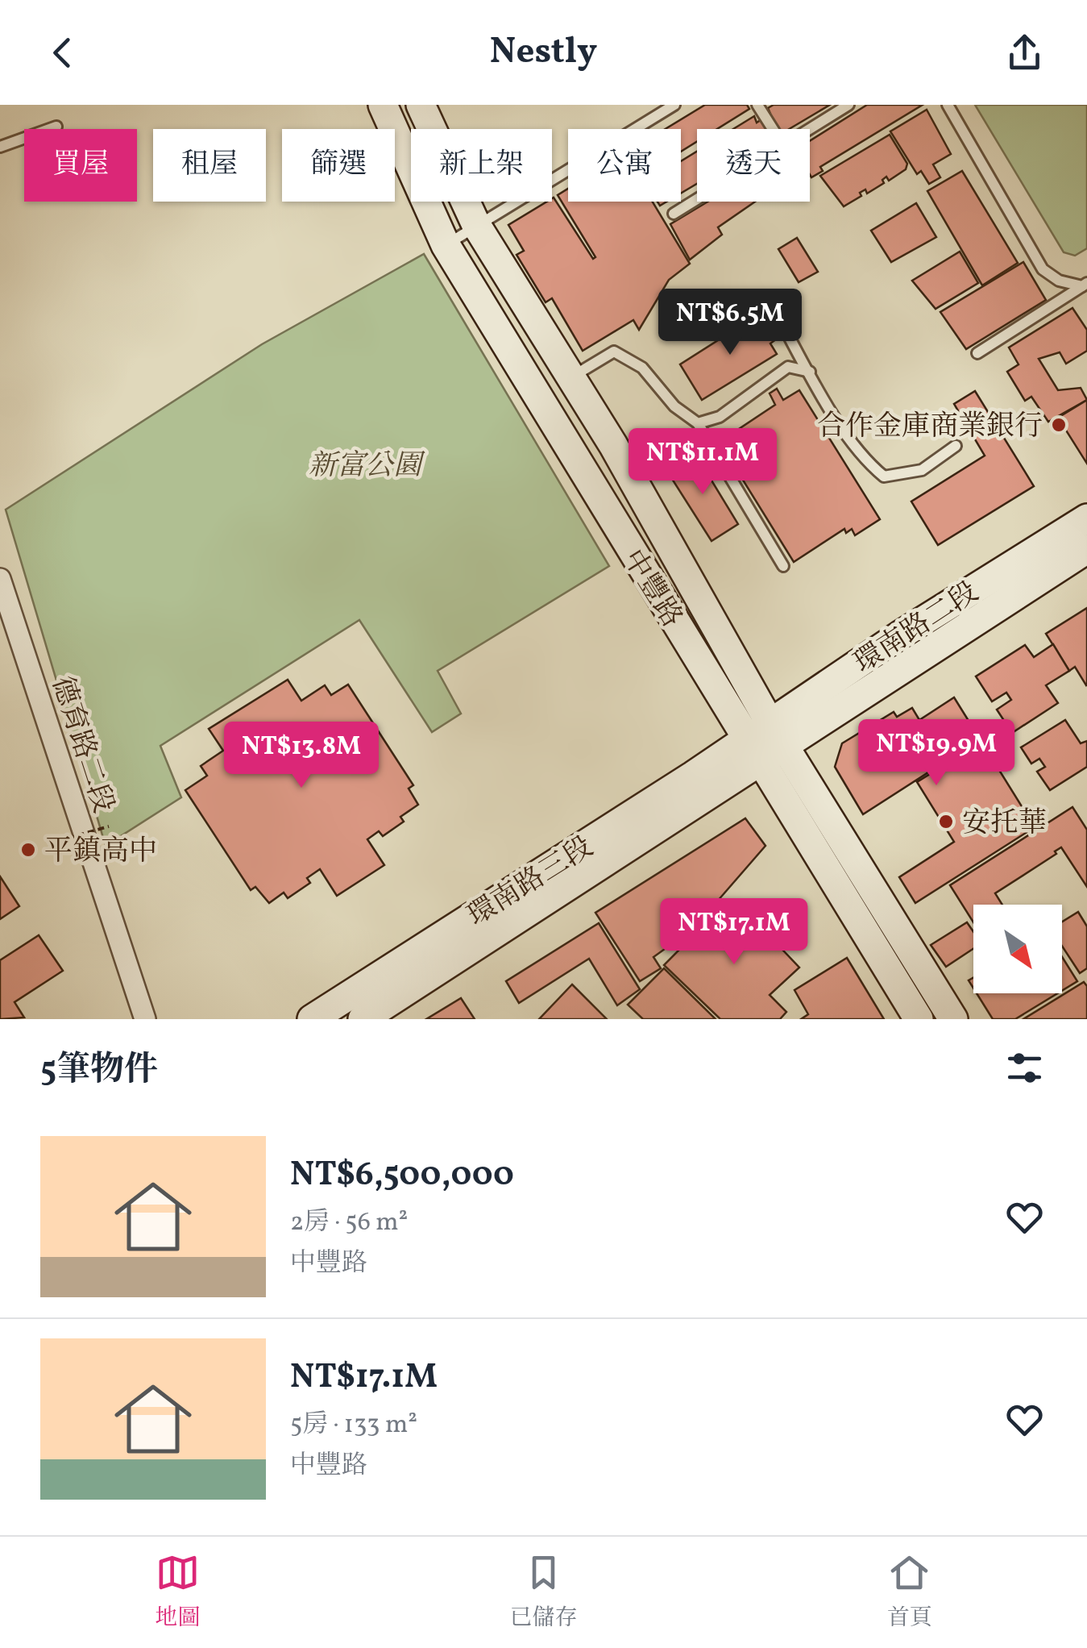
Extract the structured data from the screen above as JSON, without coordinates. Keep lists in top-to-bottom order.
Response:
{
  "streets": {
    "main road": ["中豐路", "環南路二段", "環南路三段"],
    "street": ["德育路二段"]
  },
  "crossings": [
    ["中豐路", "環南路二段"],
    ["中豐路", "環南路三段"],
    ["環南路二段", "環南路三段"]
  ],
  "parks": ["新富公園"],
  "places": ["合作金庫商業銀行", "安托華", "平鎮高中"],
  "north": "bottom right",
  "page": {
    "header": "Nestly",
    "chip": [
      "買屋",
      "租屋",
      "篩選",
      "新上架",
      "公寓",
      "透天"
    ],
    "price": [
      "NT$6.5M",
      "NT$11.1M",
      "NT$19.9M",
      "NT$13.8M",
      "NT$17.1M"
    ],
    "heading": "5筆物件",
    "list": [
      {
        "name": "NT$6,500,000",
        "note": "2房 · 56 m² · 中豐路"
      },
      {
        "name": "NT$17.1M",
        "note": "5房 · 133 m² · 中豐路"
      }
    ],
    "tabs": ["地圖", "已儲存", "首頁"]
  }
}
